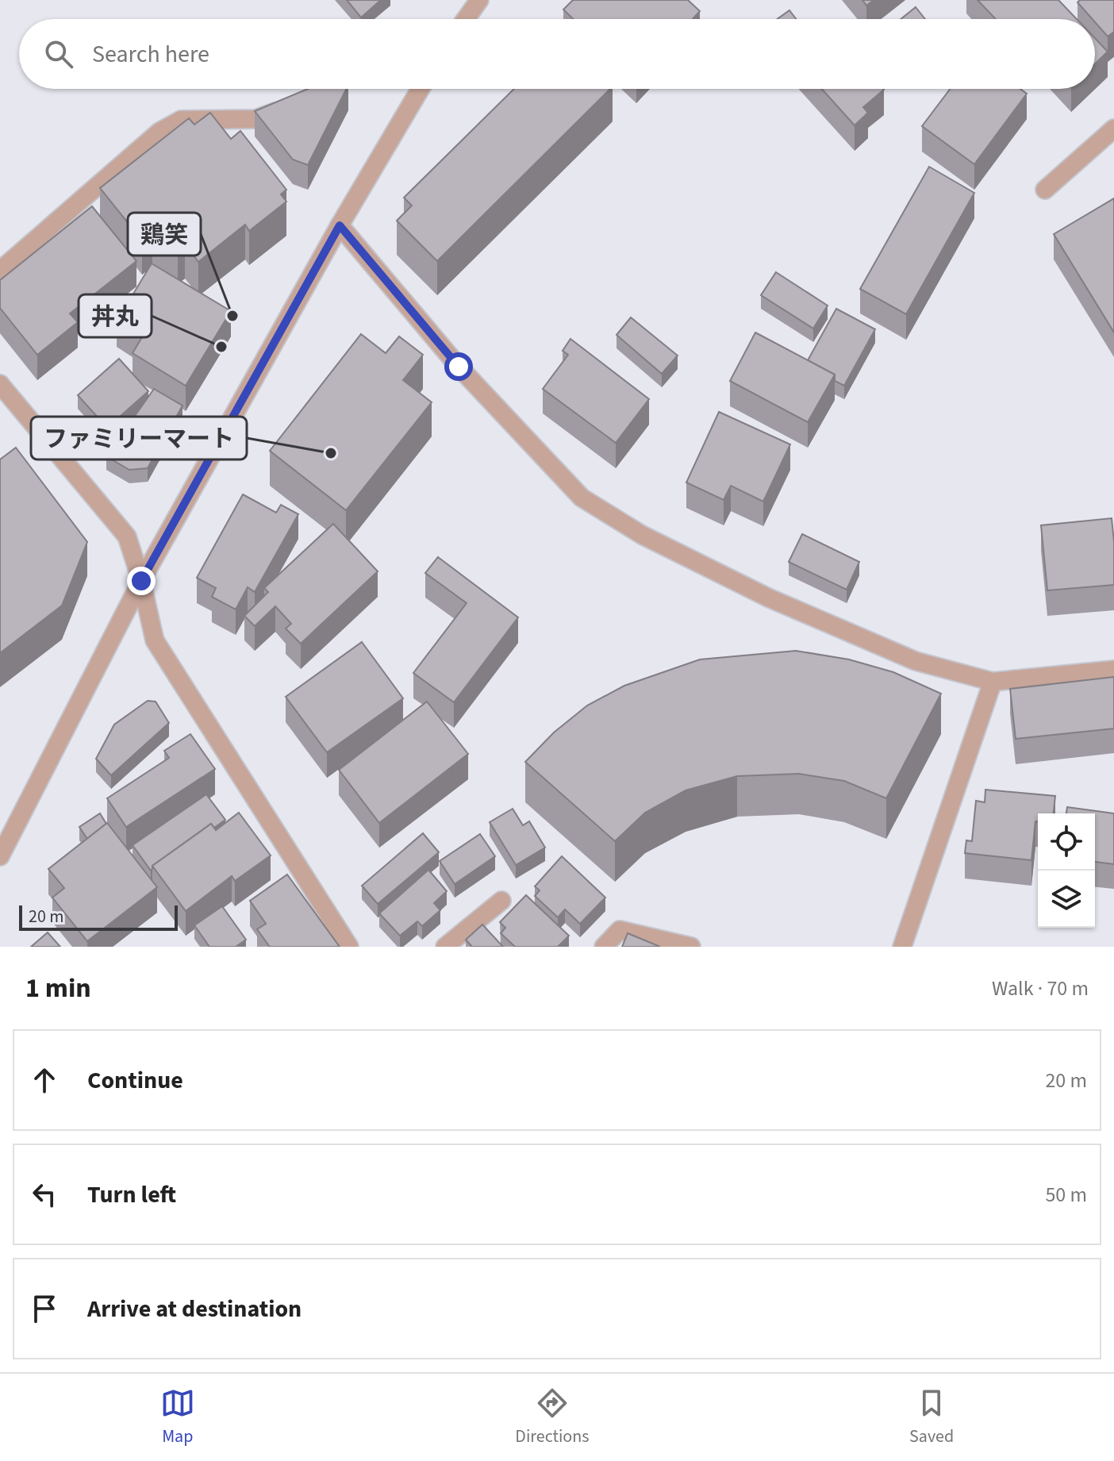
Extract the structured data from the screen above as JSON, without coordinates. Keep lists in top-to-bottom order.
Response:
{
  "places": ["鶏笑", "丼丸", "ファミリーマート"],
  "scale_bar": "20 m",
  "page": {
    "search": "Search here",
    "scale": "20 m",
    "heading": ["1 min", "Walk · 70 m"],
    "list": [
      ["Continue", "20 m"],
      ["Turn left", "50 m"],
      "Arrive at destination"
    ],
    "nav": ["Map", "Directions", "Saved"]
  }
}
